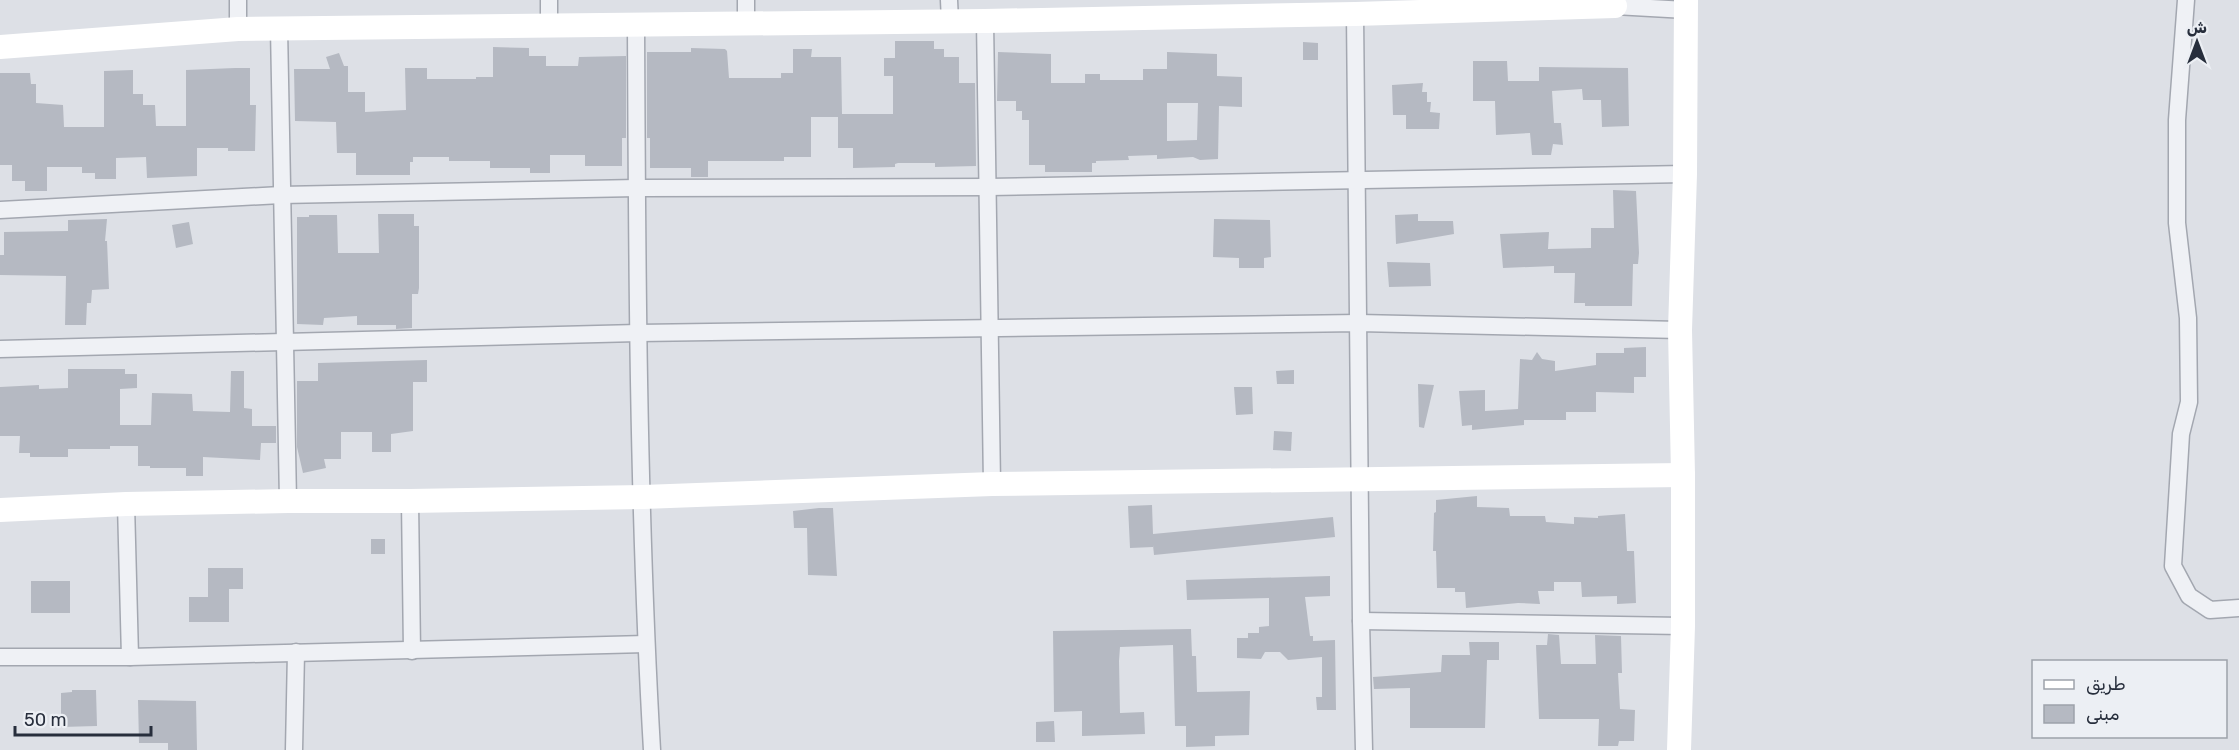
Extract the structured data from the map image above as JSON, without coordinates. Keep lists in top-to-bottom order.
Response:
{
  "legend": ["طريق", "مبنى"],
  "scale_bar": "50 m",
  "north": "top"
}
